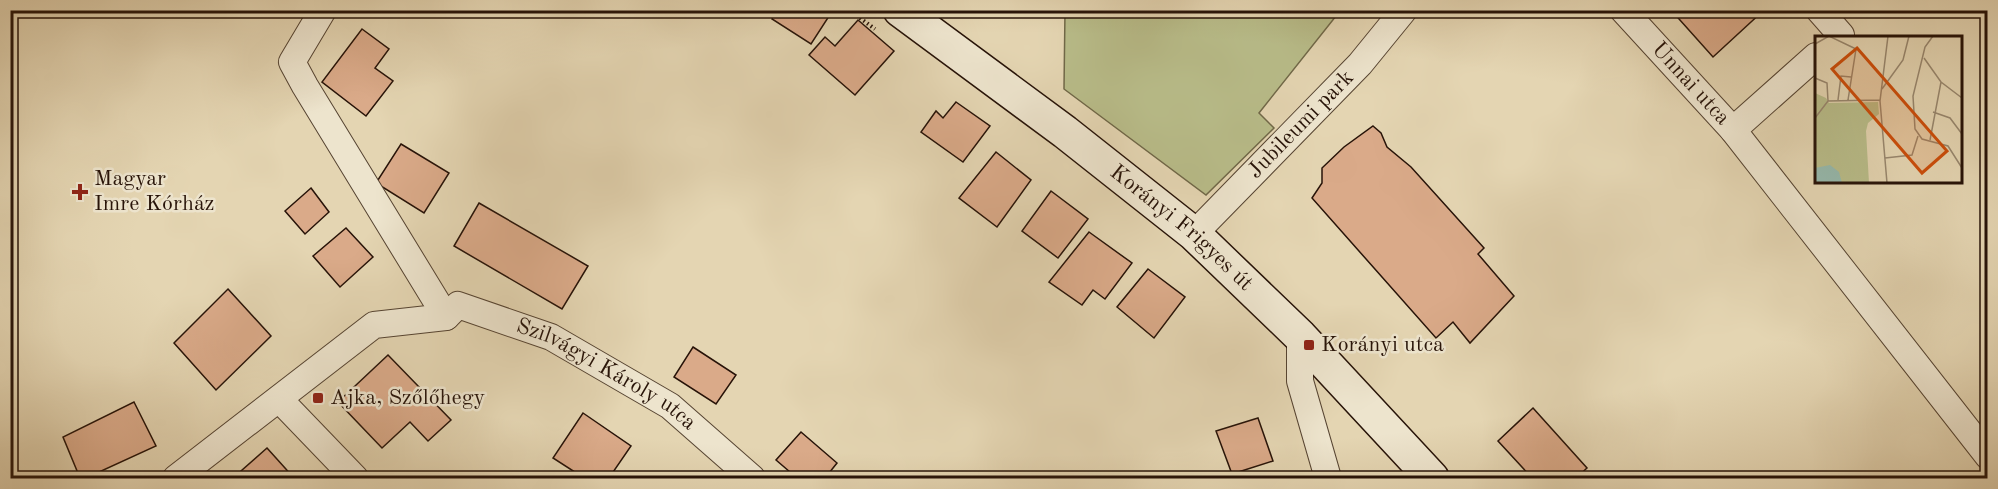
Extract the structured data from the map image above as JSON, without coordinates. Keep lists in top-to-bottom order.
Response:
{
  "streets": {
    "main road": ["Korányi Frigyes út"],
    "street": ["Unnai utca", "Jubileumi park", "Szilvágyi Károly utca"]
  },
  "crossings": [
    ["Jubileumi park", "Korányi Frigyes út"]
  ],
  "places": {
    "health": ["Magyar Imre Kórház"],
    "transit": ["Korányi utca", "Ajka, Szőlőhegy"]
  }
}
